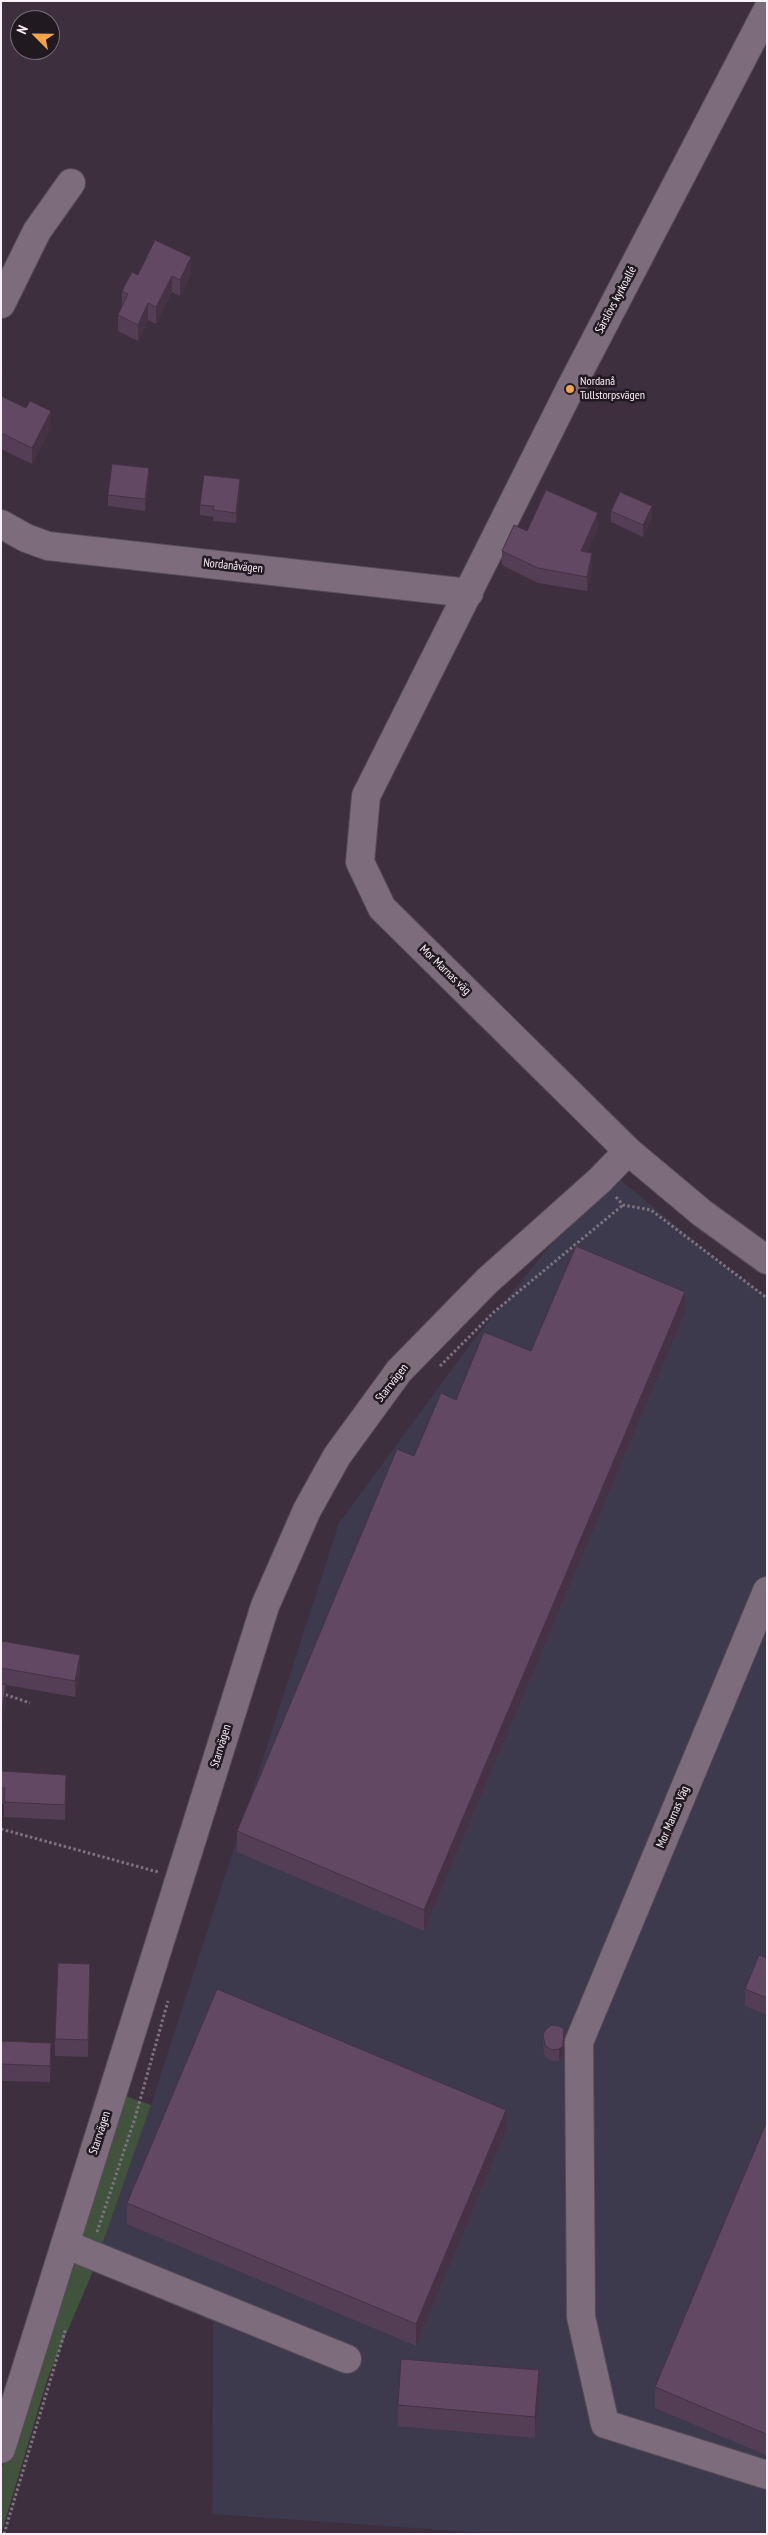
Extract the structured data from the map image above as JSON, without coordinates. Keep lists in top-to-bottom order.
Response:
{
  "streets": {
    "street": [
      "Särslövs kyrkoallé",
      "Nordanåvägen",
      "Mor Marnas väg",
      "Starrvägen",
      "Mor Marnas Väg"
    ]
  },
  "crossings": [
    ["Särslövs kyrkoallé", "Nordanåvägen"],
    ["Särslövs kyrkoallé", "Mor Marnas väg"],
    ["Nordanåvägen", "Mor Marnas väg"],
    ["Mor Marnas väg", "Starrvägen"]
  ],
  "places": ["Nordanå Tullstorpsvägen"],
  "north": "top left"
}
